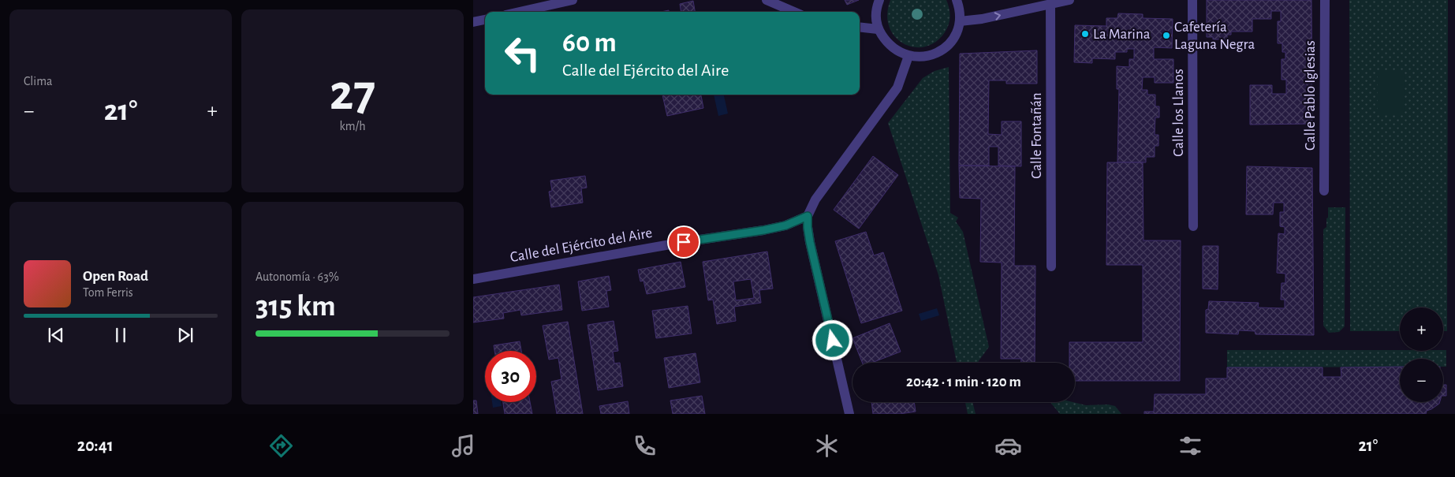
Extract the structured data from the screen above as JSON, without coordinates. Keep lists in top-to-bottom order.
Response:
{
  "streets": {
    "street": [
      "Calle Pablo Iglesias",
      "Calle los Llanos",
      "Calle Fontañán",
      "Calle del Ejército del Aire"
    ]
  },
  "places": ["La Marina", "Cafetería Laguna Negra"],
  "page": {
    "tile": [
      "Clima",
      ["27", "km/h"],
      ["Autonomía · 63%", "315 km"]
    ],
    "turn": ["60 m", "Calle del Ejército del Aire"],
    "heat": ["−", "21°", "+"],
    "song": ["Open Road", "Tom Ferris"],
    "map_buttons": ["+", "−"],
    "limit": "30",
    "trip": "20:42 · 1 min · 120 m",
    "tabs": ["20:41", "21°"]
  }
}
